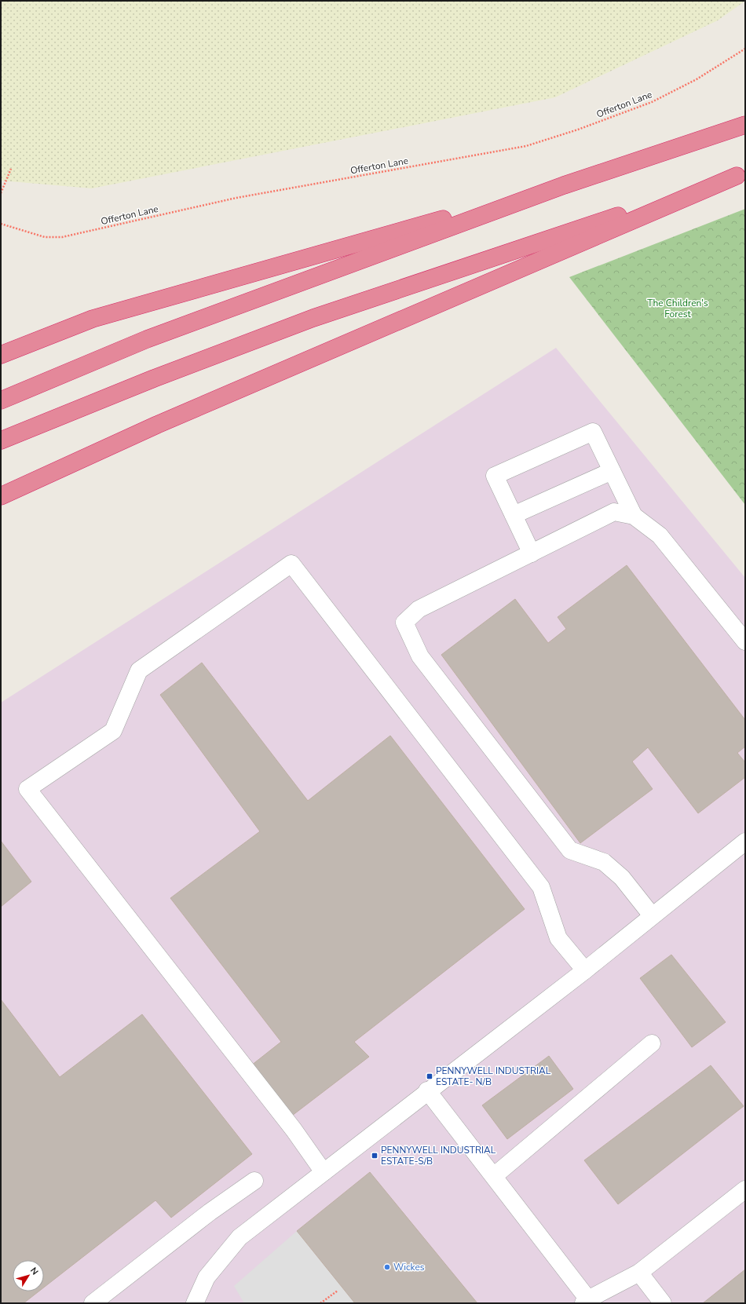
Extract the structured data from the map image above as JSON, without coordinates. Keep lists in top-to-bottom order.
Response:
{
  "streets": {
    "path": ["Offerton Lane"]
  },
  "parks": ["The Children's Forest"],
  "places": {
    "transit": ["PENNYWELL INDUSTRIAL ESTATE- N/B", "PENNYWELL INDUSTRIAL ESTATE-S/B"],
    "other": ["Wickes"]
  },
  "north": "top right"
}
